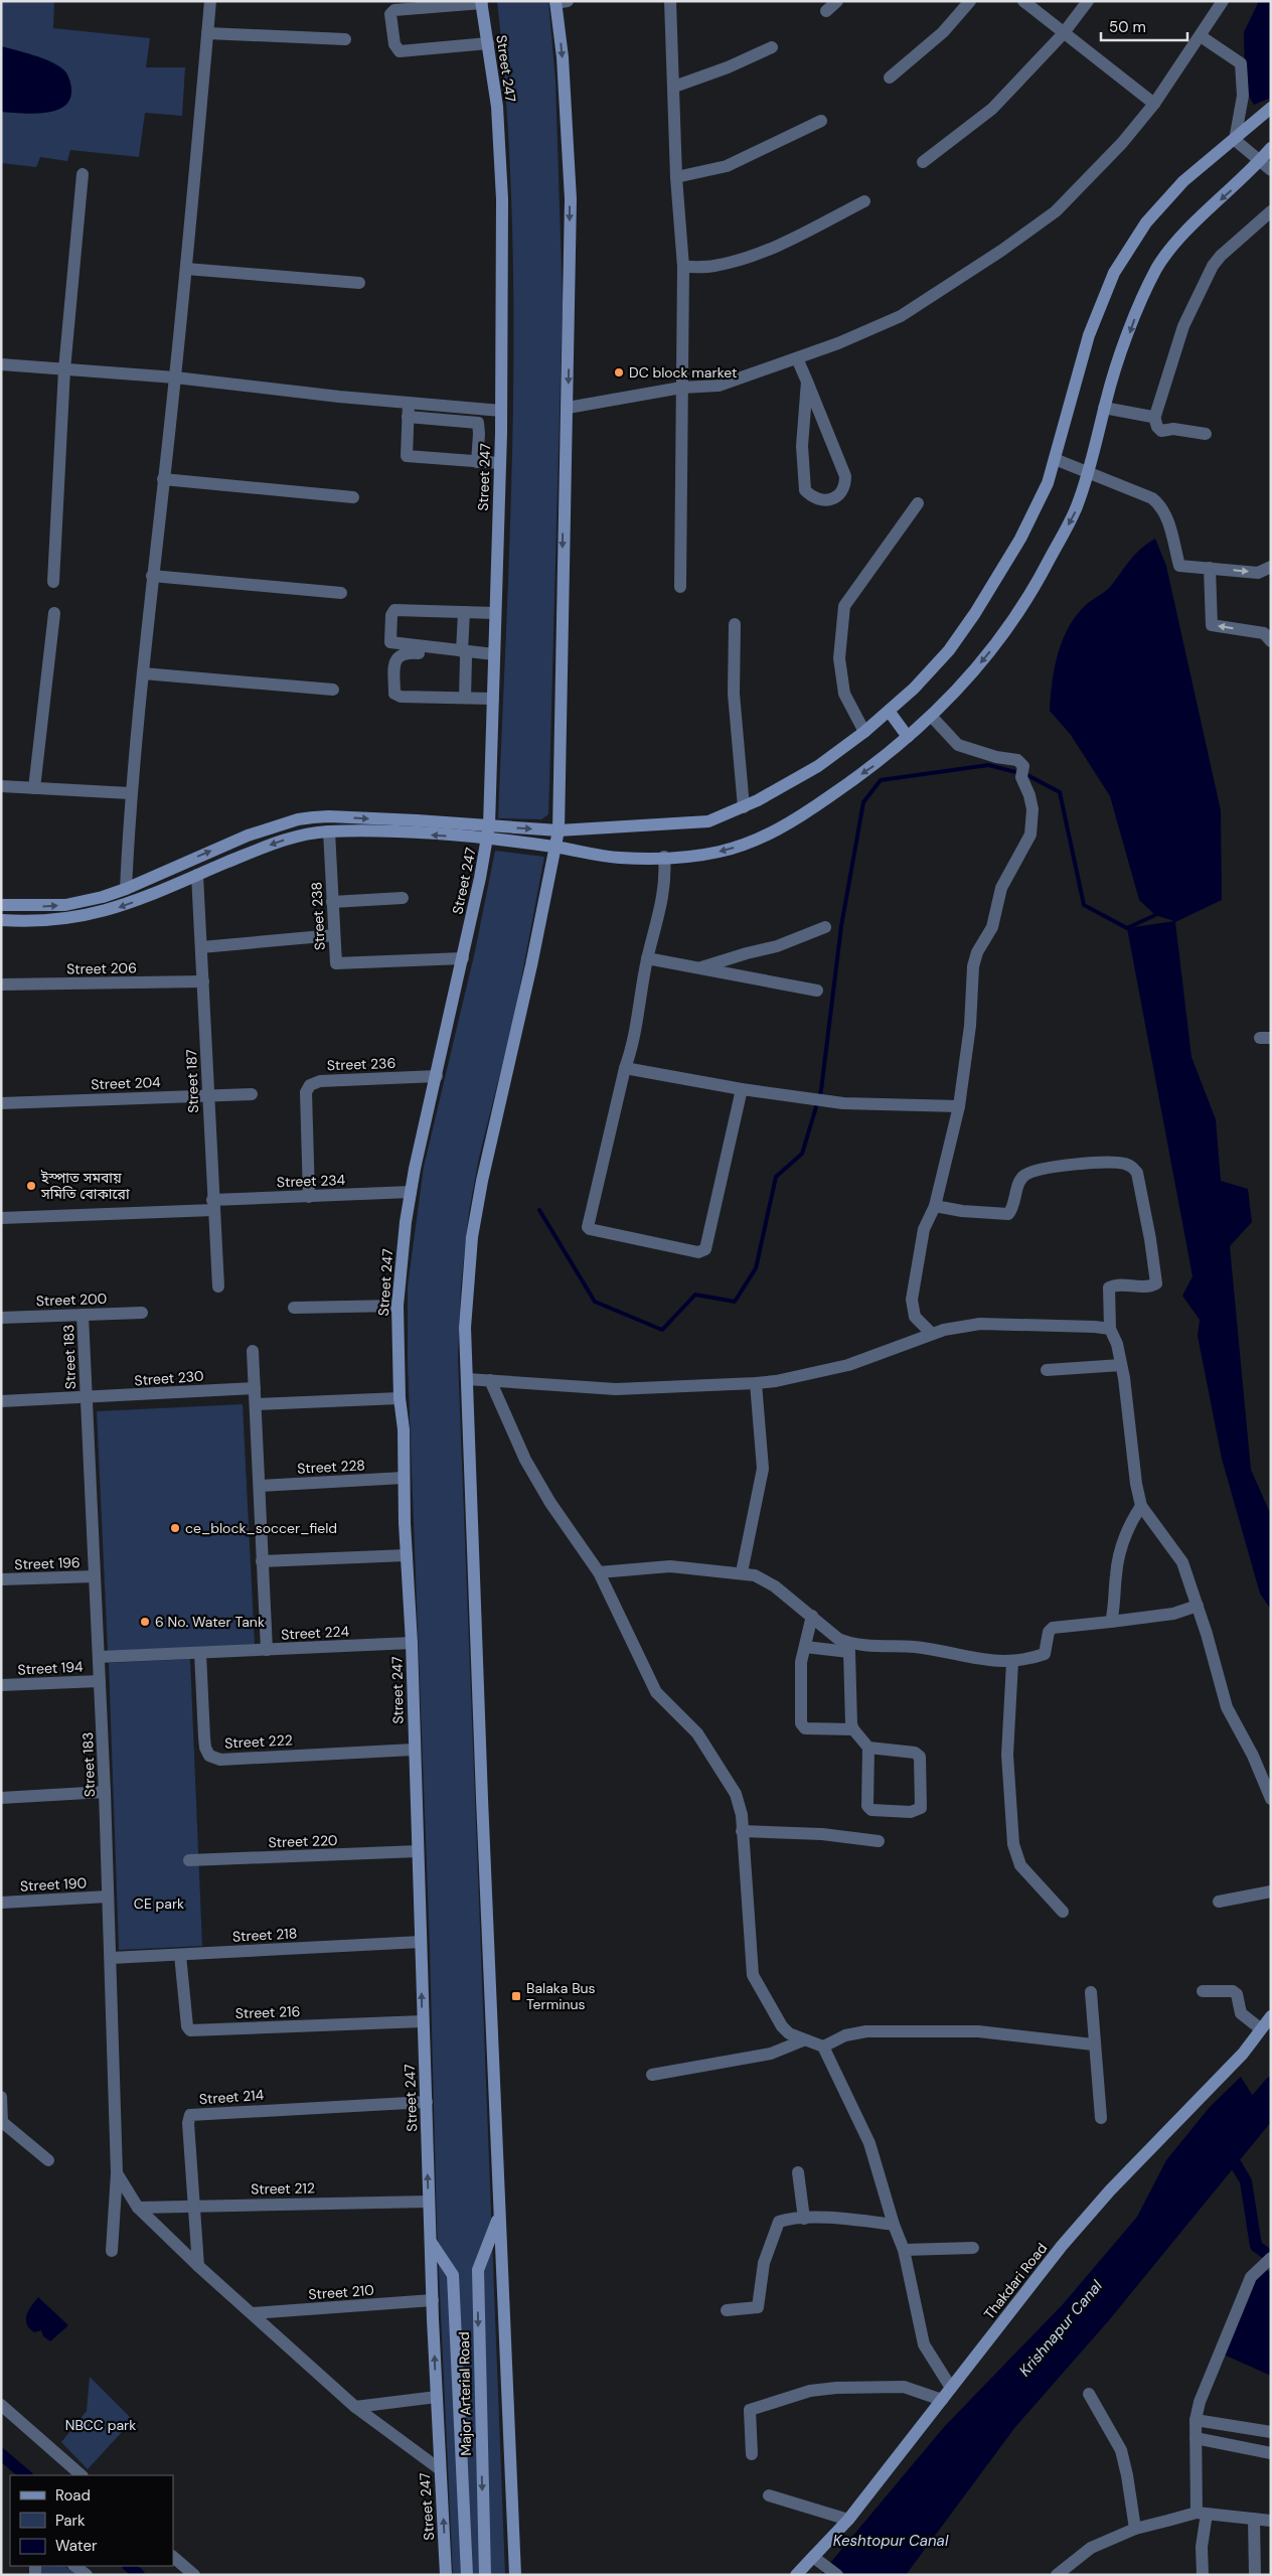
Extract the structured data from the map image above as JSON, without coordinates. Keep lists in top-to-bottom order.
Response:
{
  "streets": {
    "street": [
      "Street 247",
      "Street 238",
      "Street 206",
      "Street 236",
      "Street 187",
      "Street 204",
      "Street 234",
      "Street 200",
      "Street 183",
      "Street 230",
      "Street 228",
      "Street 196",
      "Street 224",
      "Street 194",
      "Street 222",
      "Street 220",
      "Street 190",
      "Street 218",
      "Street 216",
      "Street 214",
      "Street 212",
      "Thakdari Road",
      "Street 210",
      "Major Arterial Road"
    ]
  },
  "crossings": [
    ["Street 247", "Street 238"],
    ["Street 247", "Street 236"],
    ["Street 247", "Street 234"],
    ["Street 247", "Street 228"],
    ["Street 247", "Street 224"],
    ["Street 247", "Street 222"],
    ["Street 247", "Street 220"],
    ["Street 247", "Street 218"],
    ["Street 247", "Street 216"],
    ["Street 247", "Street 214"],
    ["Street 247", "Street 212"],
    ["Street 247", "Street 210"],
    ["Street 247", "Major Arterial Road"],
    ["Street 206", "Street 187"],
    ["Street 236", "Street 234"],
    ["Street 187", "Street 204"],
    ["Street 187", "Street 234"],
    ["Street 200", "Street 183"],
    ["Street 183", "Street 230"],
    ["Street 183", "Street 196"],
    ["Street 183", "Street 224"],
    ["Street 183", "Street 194"],
    ["Street 183", "Street 190"],
    ["Street 183", "Street 218"],
    ["Street 224", "Street 222"],
    ["Street 218", "Street 216"],
    ["Street 214", "Street 212"]
  ],
  "water": ["Krishnapur Canal", "Keshtopur Canal"],
  "parks": ["CE park", "NBCC park"],
  "places": {
    "other": [
      "DC block market",
      "ইস্পাত সমবায় সমিতি বোকারো",
      "ce_block_soccer_field",
      "6 No. Water Tank"
    ],
    "transit": ["Balaka Bus Terminus"]
  },
  "legend": ["Road", "Park", "Water"],
  "scale_bar": "50 m"
}
